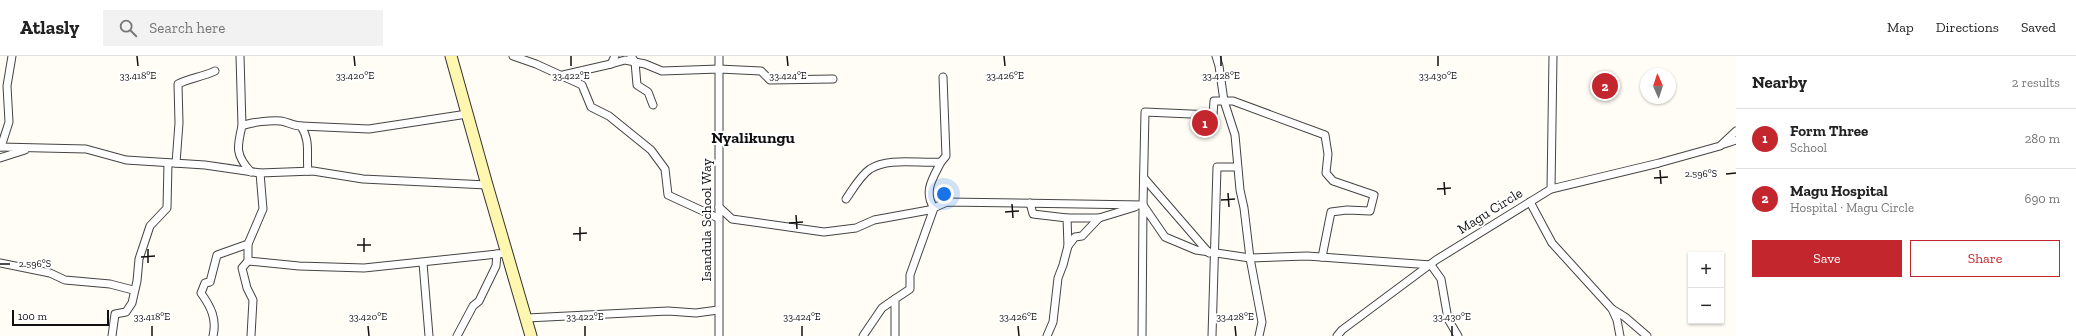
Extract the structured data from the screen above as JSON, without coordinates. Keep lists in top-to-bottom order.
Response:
{
  "streets": {
    "street": ["Magu Circle", "Isandula School Way"]
  },
  "districts": ["Nyalikungu"],
  "scale_bar": "100 m",
  "north": "top",
  "page": {
    "header": "Atlasly",
    "search": "Search here",
    "nav": ["Map", "Directions", "Saved"],
    "heading": ["Nearby", "2 results"],
    "pins": ["2", "1"],
    "list": [
      {
        "mark": "1",
        "name": "Form Three",
        "note": "School",
        "value": "280 m"
      },
      {
        "mark": "2",
        "name": "Magu Hospital",
        "note": "Hospital · Magu Circle",
        "value": "690 m"
      }
    ],
    "buttons": ["Save", "Share"],
    "map_buttons": ["+", "−"],
    "scale": "100 m"
  },
  "coordinates": [
    "33.418°E",
    "33.420°E",
    "33.422°E",
    "33.424°E",
    "33.426°E",
    "33.428°E",
    "33.430°E",
    "2.596°S"
  ]
}
